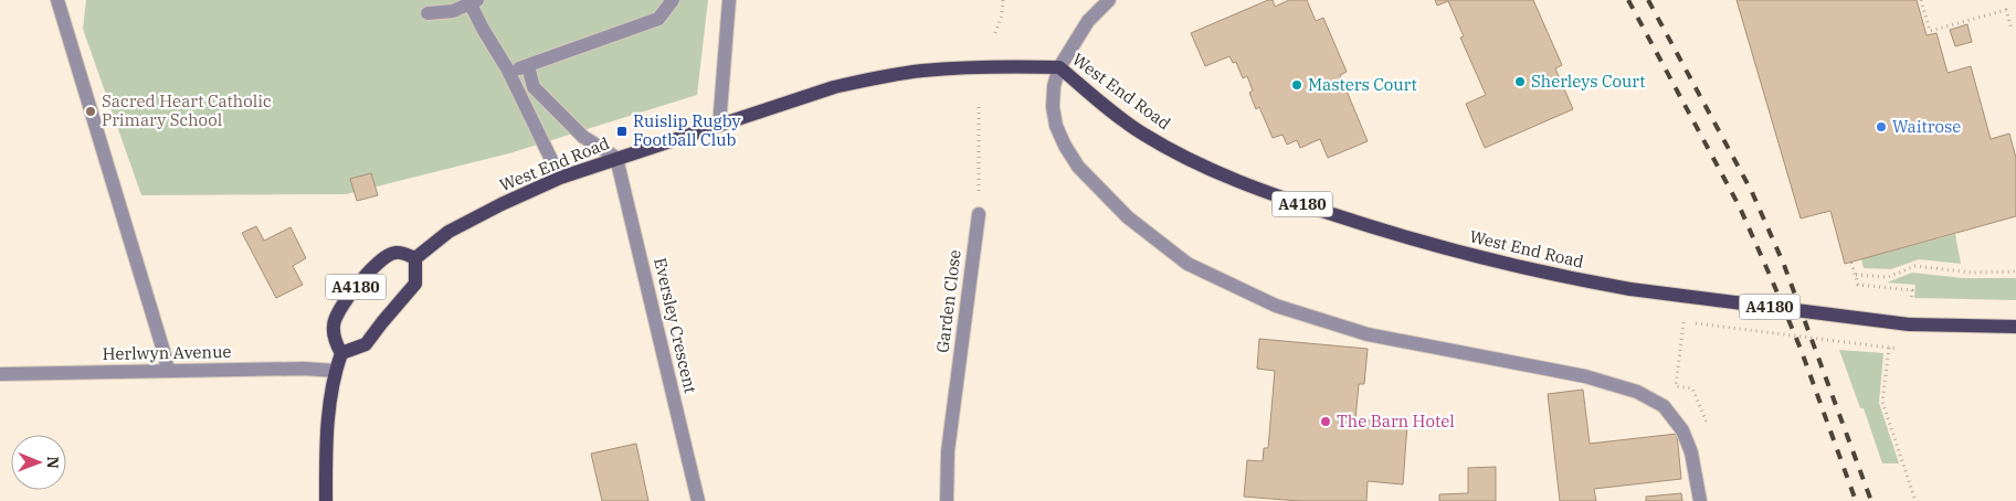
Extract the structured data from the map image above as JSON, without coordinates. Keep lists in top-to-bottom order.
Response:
{
  "streets": {
    "main road": ["West End Road", "A4180"],
    "street": ["Garden Close", "Eversley Crescent", "Herlwyn Avenue"]
  },
  "crossings": [
    ["West End Road", "A4180"],
    ["West End Road", "Eversley Crescent"]
  ],
  "places": {
    "other": [
      "Sherleys Court",
      "Masters Court",
      "Sacred Heart Catholic Primary School",
      "Waitrose",
      "The Barn Hotel"
    ],
    "transit": ["Ruislip Rugby Football Club"]
  },
  "north": "right"
}
